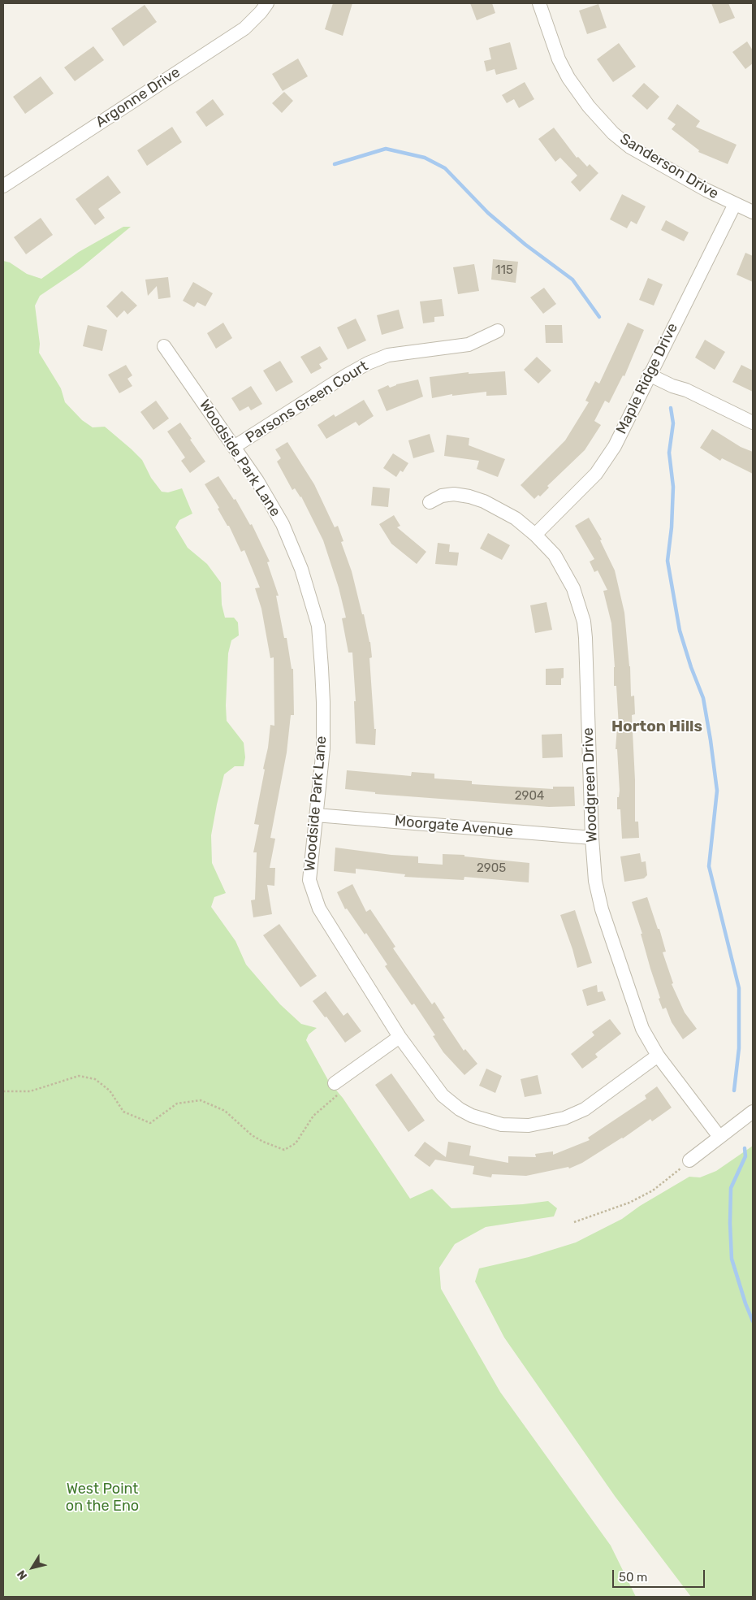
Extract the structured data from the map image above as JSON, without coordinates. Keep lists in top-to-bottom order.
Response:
{
  "streets": {
    "street": [
      "Argonne Drive",
      "Sanderson Drive",
      "Maple Ridge Drive",
      "Parsons Green Court",
      "Woodside Park Lane",
      "Woodgreen Drive",
      "Moorgate Avenue"
    ]
  },
  "crossings": [
    ["Sanderson Drive", "Maple Ridge Drive"],
    ["Maple Ridge Drive", "Woodgreen Drive"],
    ["Parsons Green Court", "Woodside Park Lane"],
    ["Woodside Park Lane", "Woodgreen Drive"],
    ["Woodside Park Lane", "Moorgate Avenue"],
    ["Woodgreen Drive", "Moorgate Avenue"]
  ],
  "districts": ["Horton Hills"],
  "parks": ["West Point on the Eno"],
  "house_numbers": ["115", "2904", "2905"],
  "scale_bar": "50 m",
  "north": "bottom left"
}
